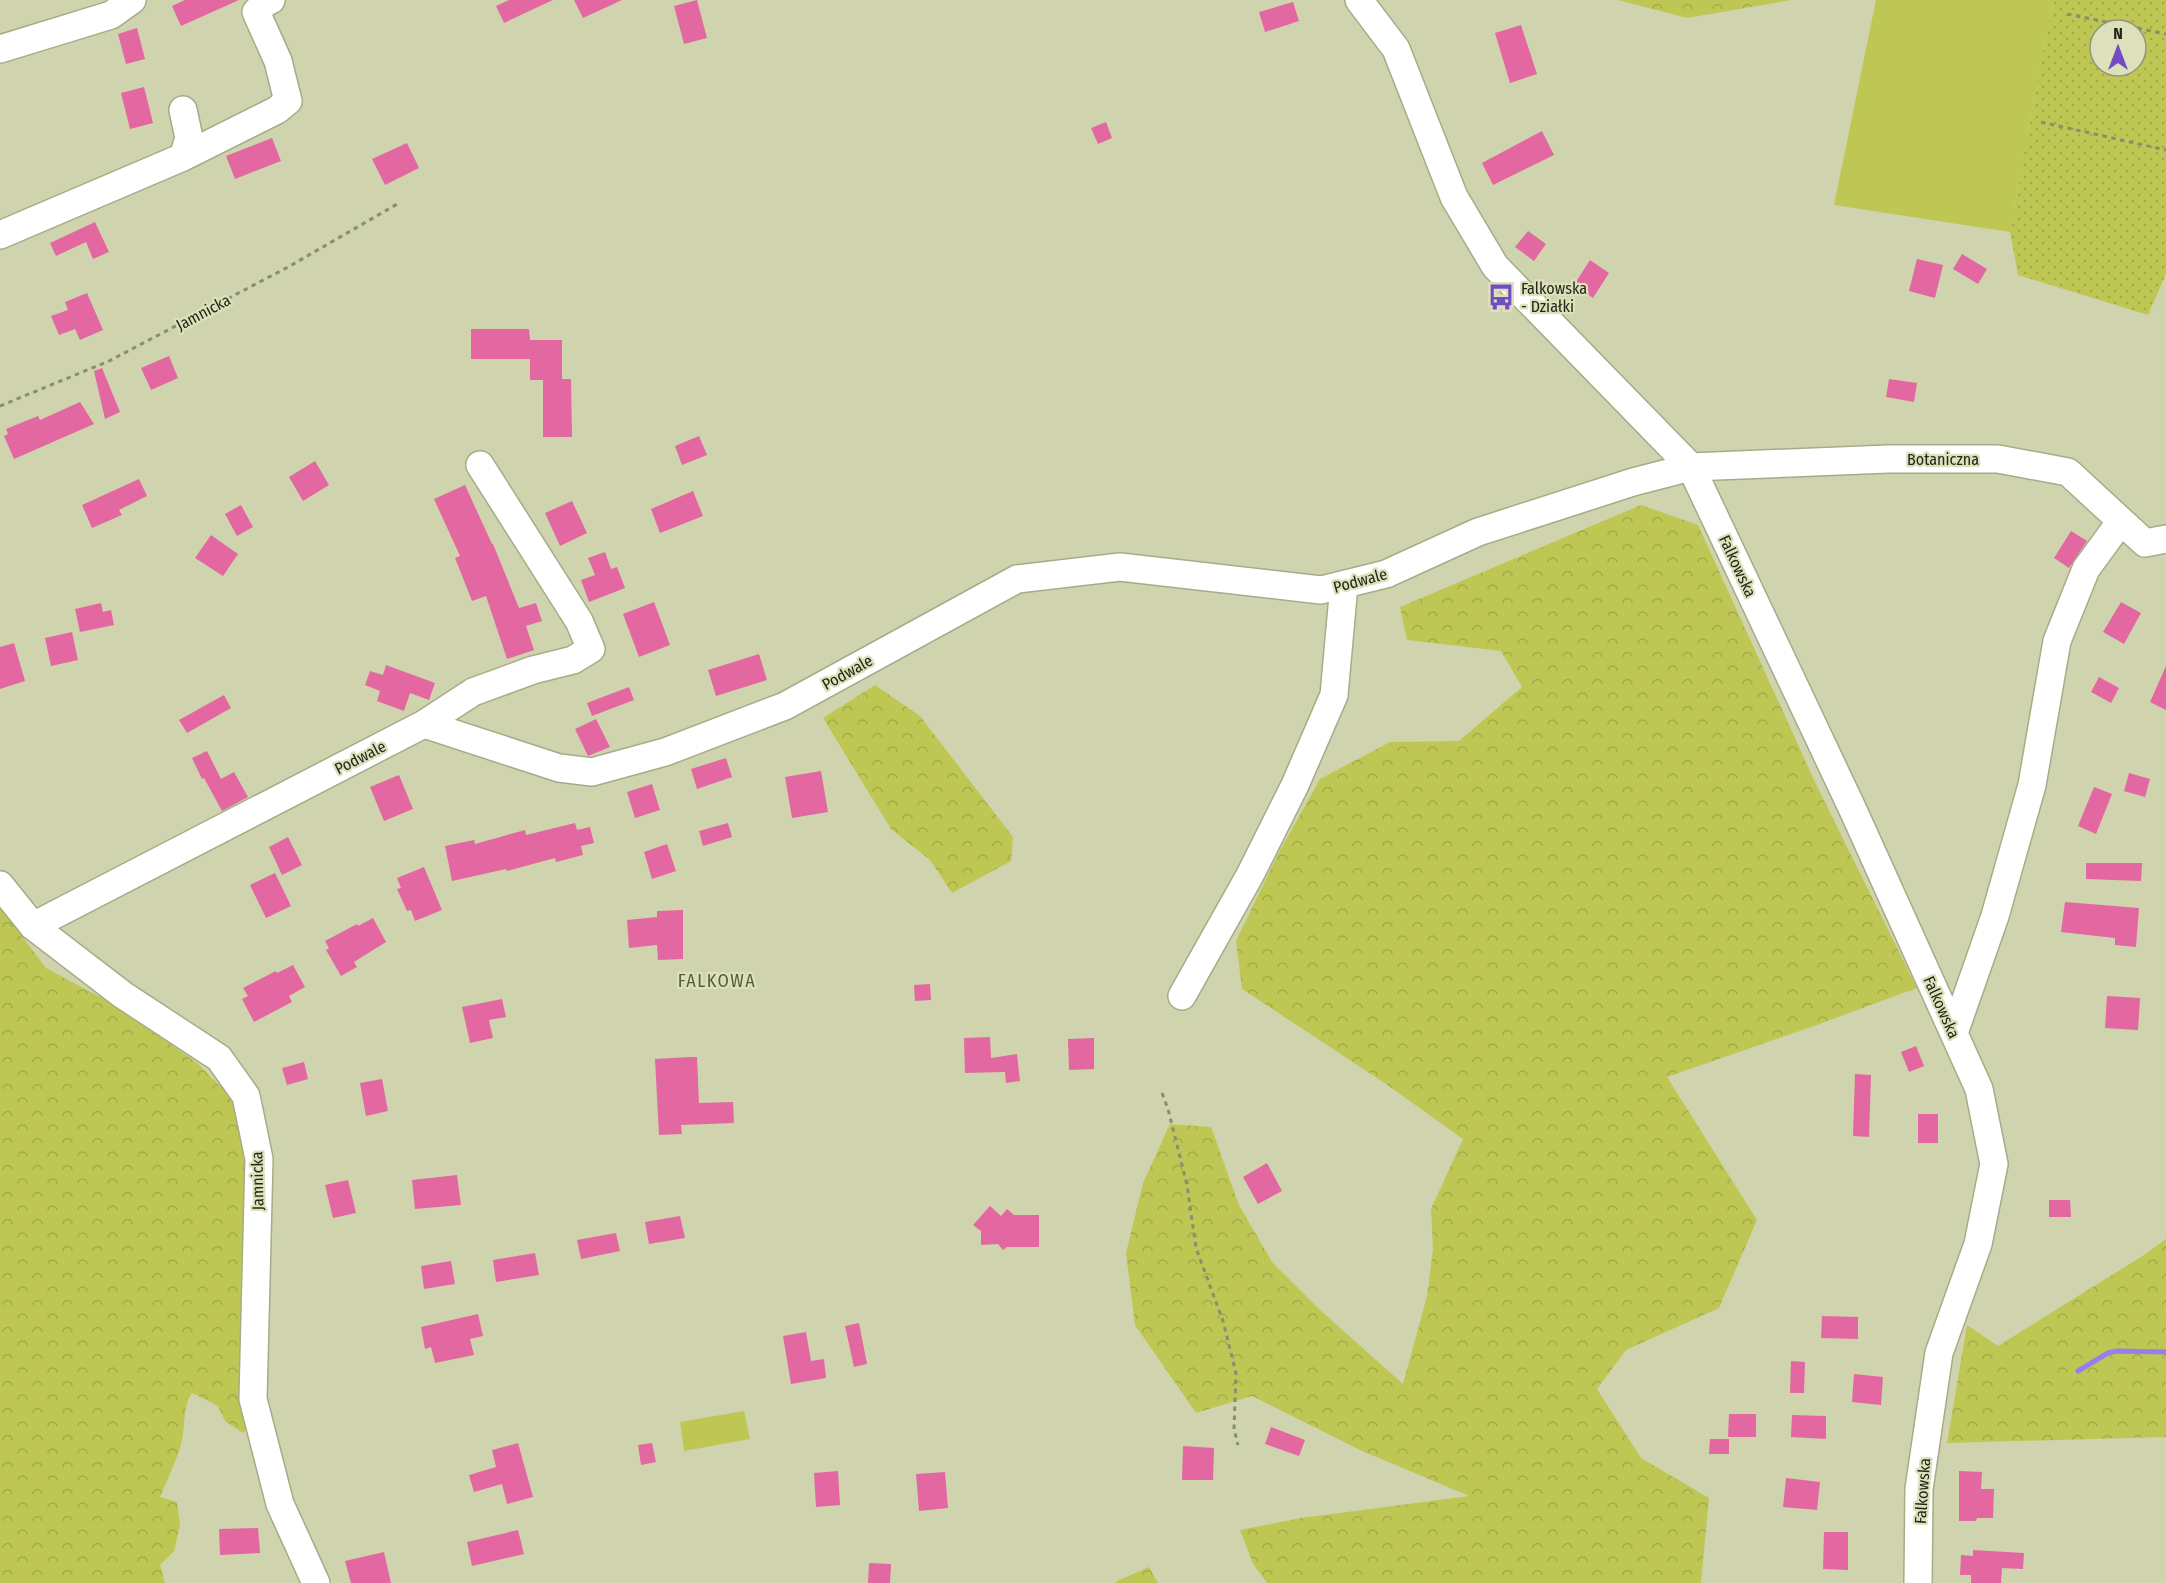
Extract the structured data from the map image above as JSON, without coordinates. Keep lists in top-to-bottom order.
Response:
{
  "streets": {
    "street": [
      "Jamnicka",
      "Botaniczna",
      "Falkowska",
      "Podwale"
    ]
  },
  "crossings": [
    ["Jamnicka", "Podwale"],
    ["Botaniczna", "Falkowska"],
    ["Botaniczna", "Podwale"],
    ["Falkowska", "Podwale"]
  ],
  "districts": ["FALKOWA"],
  "places": {
    "bus stop": ["Falkowska - Działki"]
  },
  "north": "top"
}
